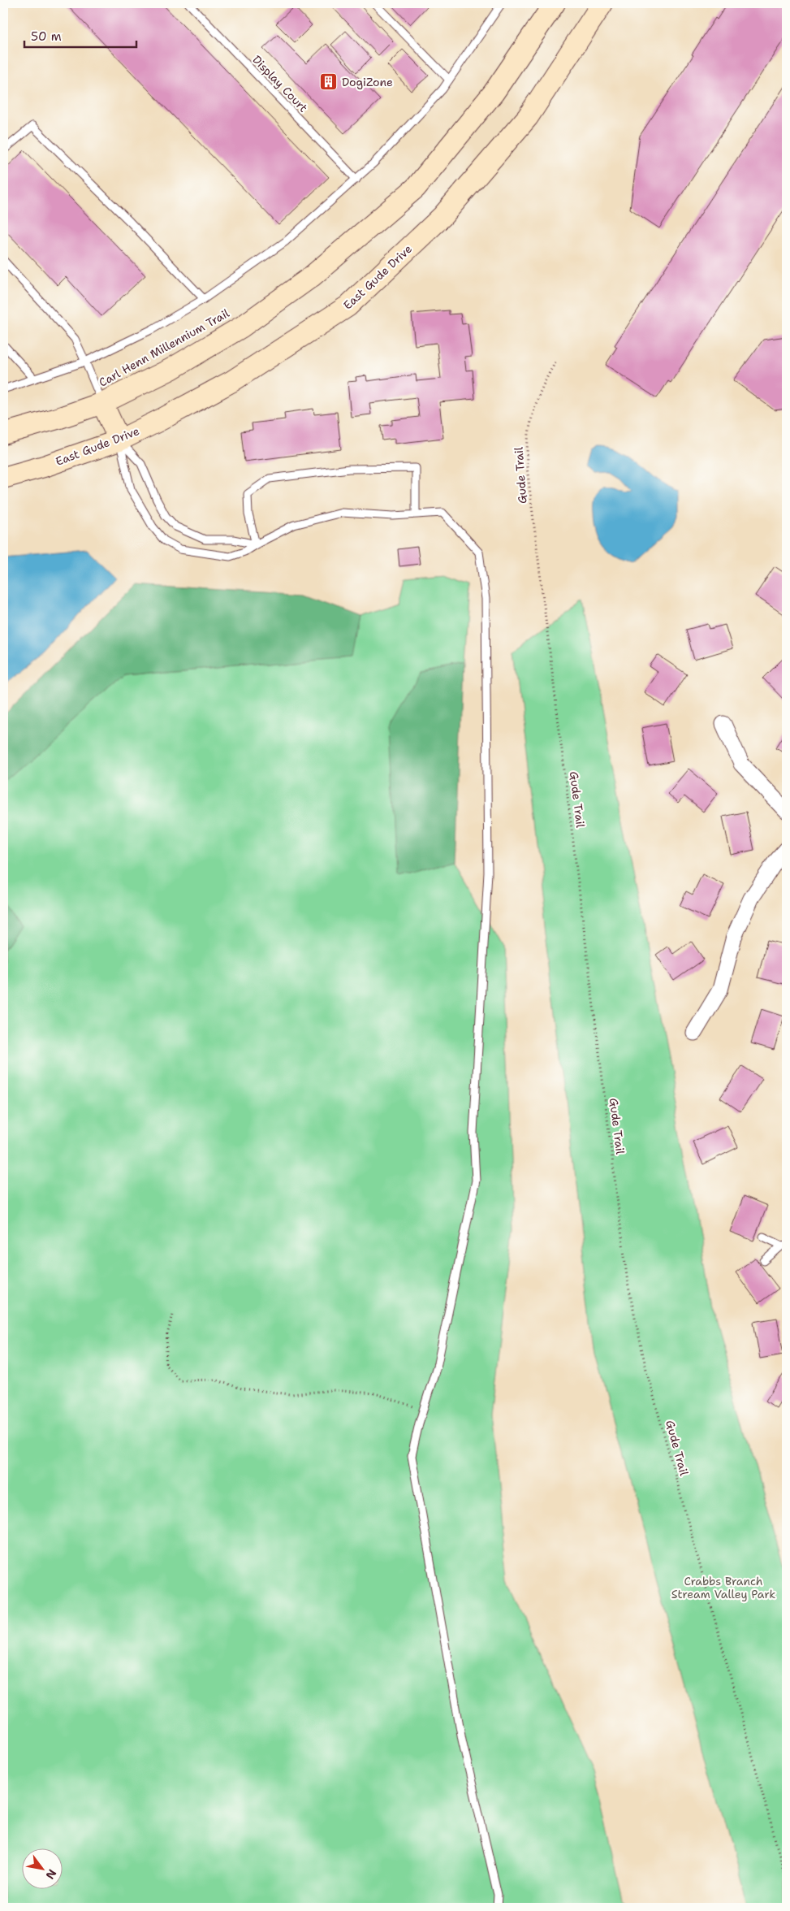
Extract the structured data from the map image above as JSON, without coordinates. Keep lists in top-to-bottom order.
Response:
{
  "streets": {
    "main road": ["East Gude Drive"],
    "lane": ["Display Court"],
    "path": ["Gude Trail"]
  },
  "parks": ["Crabbs Branch Stream Valley Park"],
  "places": {
    "building": ["DogiZone"]
  },
  "scale_bar": "50 m",
  "north": "bottom right"
}
